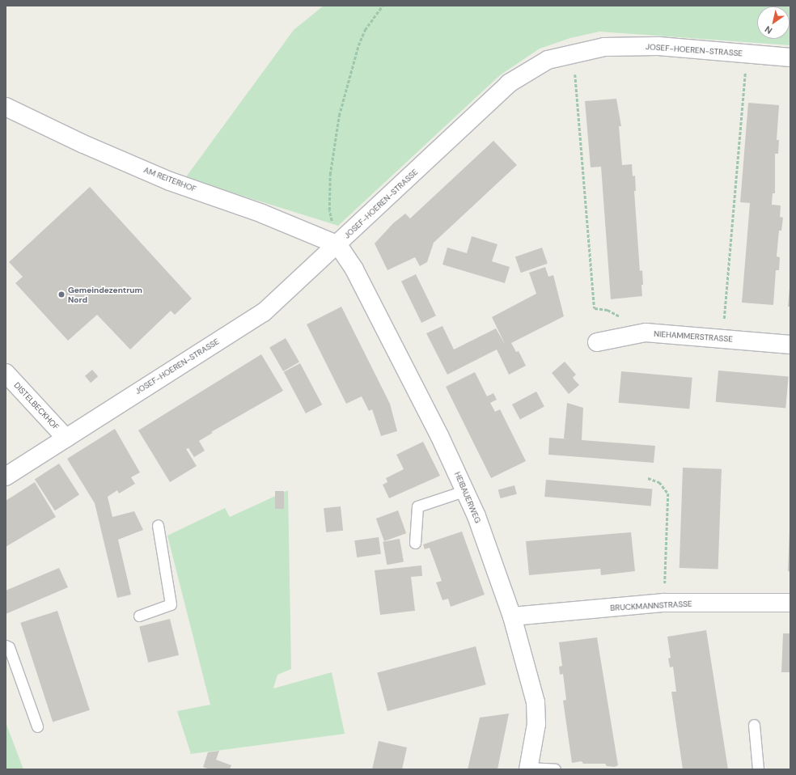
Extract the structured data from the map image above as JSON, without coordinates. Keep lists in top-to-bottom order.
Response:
{
  "streets": {
    "street": [
      "JOSEF-HOEREN-STRASSE",
      "AM REITERHOF",
      "NIEHAMMERSTRASSE",
      "DISTELBECKHOF",
      "HEIBAUERWEG",
      "BRUCKMANNSTRASSE"
    ]
  },
  "crossings": [
    ["JOSEF-HOEREN-STRASSE", "AM REITERHOF"],
    ["JOSEF-HOEREN-STRASSE", "DISTELBECKHOF"],
    ["JOSEF-HOEREN-STRASSE", "HEIBAUERWEG"],
    ["AM REITERHOF", "HEIBAUERWEG"],
    ["HEIBAUERWEG", "BRUCKMANNSTRASSE"]
  ],
  "places": ["Gemeindezentrum Nord"],
  "north": "bottom left"
}
